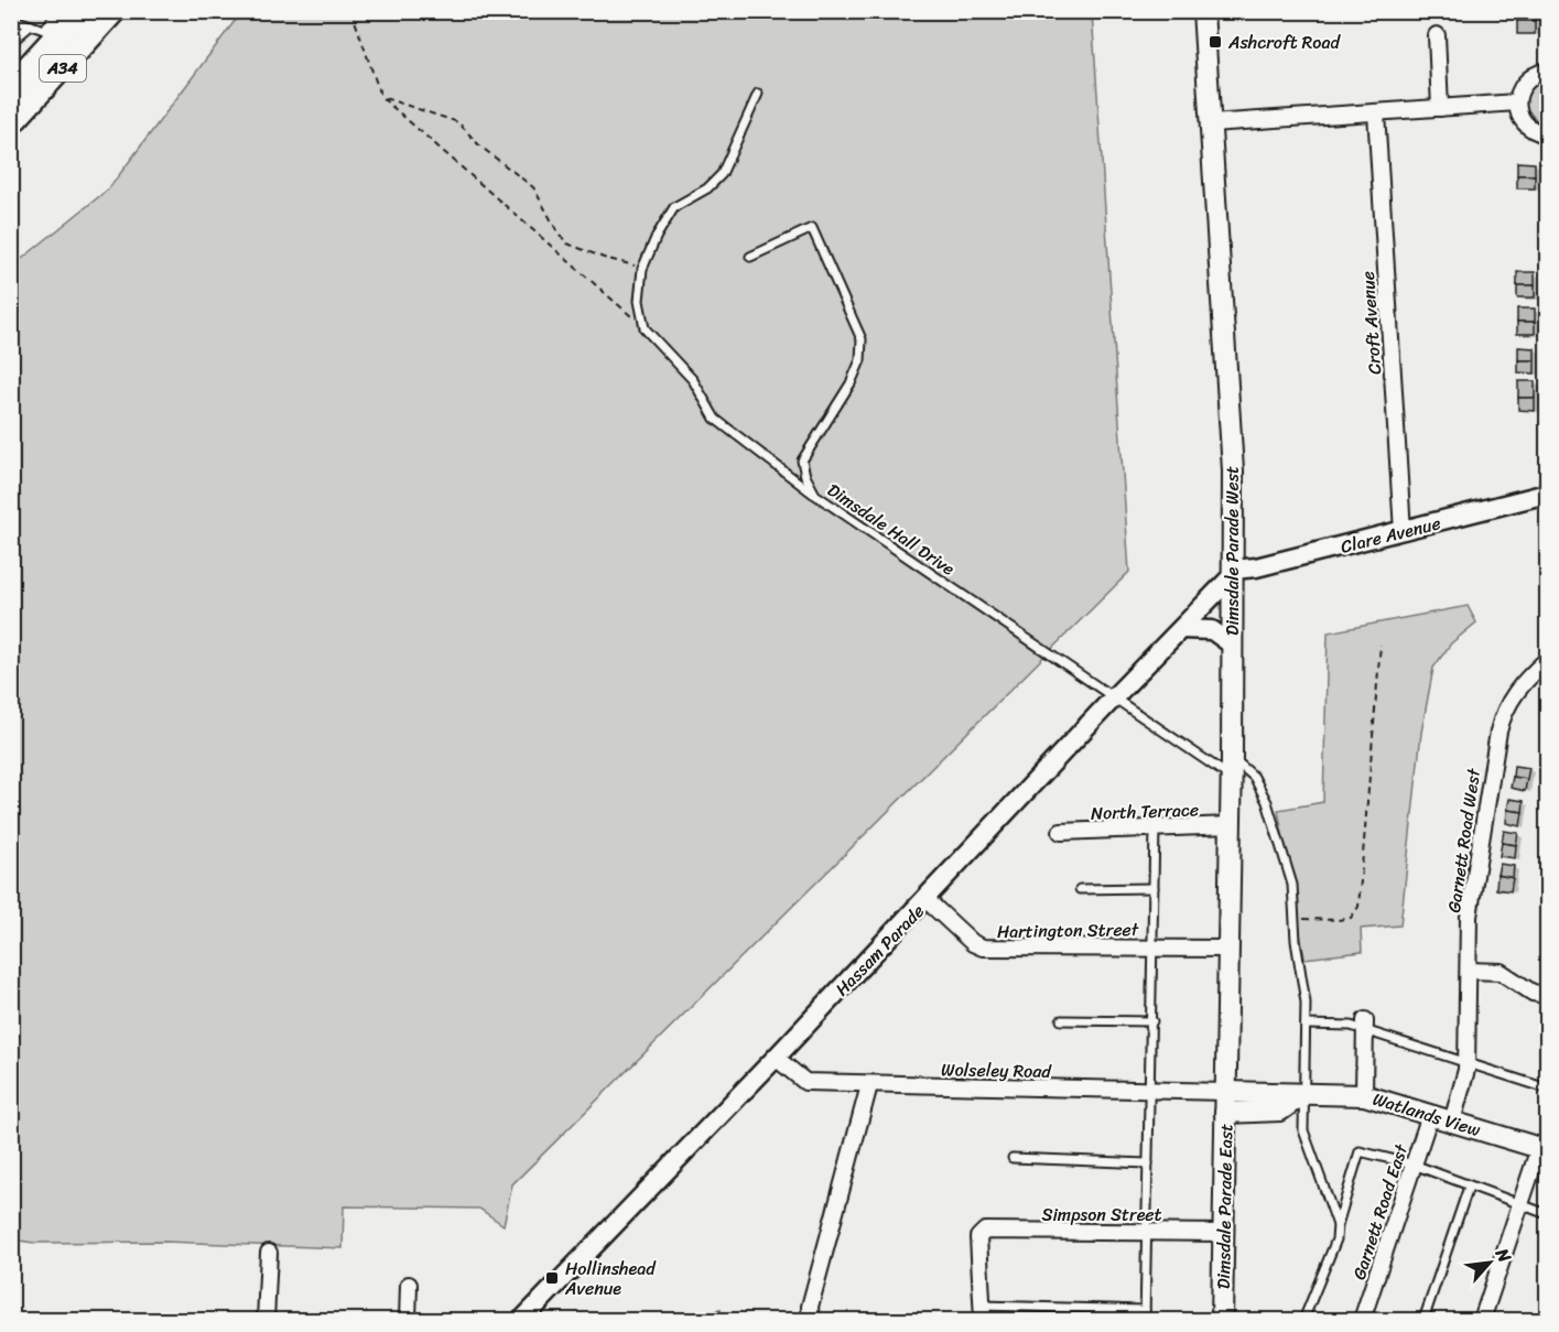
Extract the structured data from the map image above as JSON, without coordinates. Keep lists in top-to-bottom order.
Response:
{
  "streets": {
    "highway": ["A34"],
    "main road": ["Dimsdale Parade West", "Watlands View", "Dimsdale Parade East"],
    "street": [
      "Croft Avenue",
      "Clare Avenue",
      "North Terrace",
      "Garnett Road West",
      "Hartington Street",
      "Hassam Parade",
      "Wolseley Road",
      "Garnett Road East",
      "Simpson Street"
    ],
    "lane": ["Dimsdale Hall Drive"]
  },
  "crossings": [
    ["Croft Avenue", "Clare Avenue"],
    ["Dimsdale Hall Drive", "Dimsdale Parade West"],
    ["Dimsdale Hall Drive", "Hassam Parade"],
    ["Dimsdale Hall Drive", "Watlands View"],
    ["Clare Avenue", "Dimsdale Parade West"],
    ["Clare Avenue", "Hassam Parade"],
    ["Dimsdale Parade West", "North Terrace"],
    ["Dimsdale Parade West", "Hartington Street"],
    ["Dimsdale Parade West", "Hassam Parade"],
    ["Dimsdale Parade West", "Wolseley Road"],
    ["Dimsdale Parade West", "Watlands View"],
    ["Dimsdale Parade West", "Dimsdale Parade East"],
    ["Garnett Road West", "Watlands View"],
    ["Hartington Street", "Hassam Parade"],
    ["Hassam Parade", "Wolseley Road"],
    ["Wolseley Road", "Watlands View"],
    ["Wolseley Road", "Dimsdale Parade East"],
    ["Watlands View", "Dimsdale Parade East"],
    ["Watlands View", "Garnett Road East"],
    ["Dimsdale Parade East", "Simpson Street"]
  ],
  "places": {
    "transit": ["Ashcroft Road", "Hollinshead Avenue"]
  },
  "north": "top right"
}
